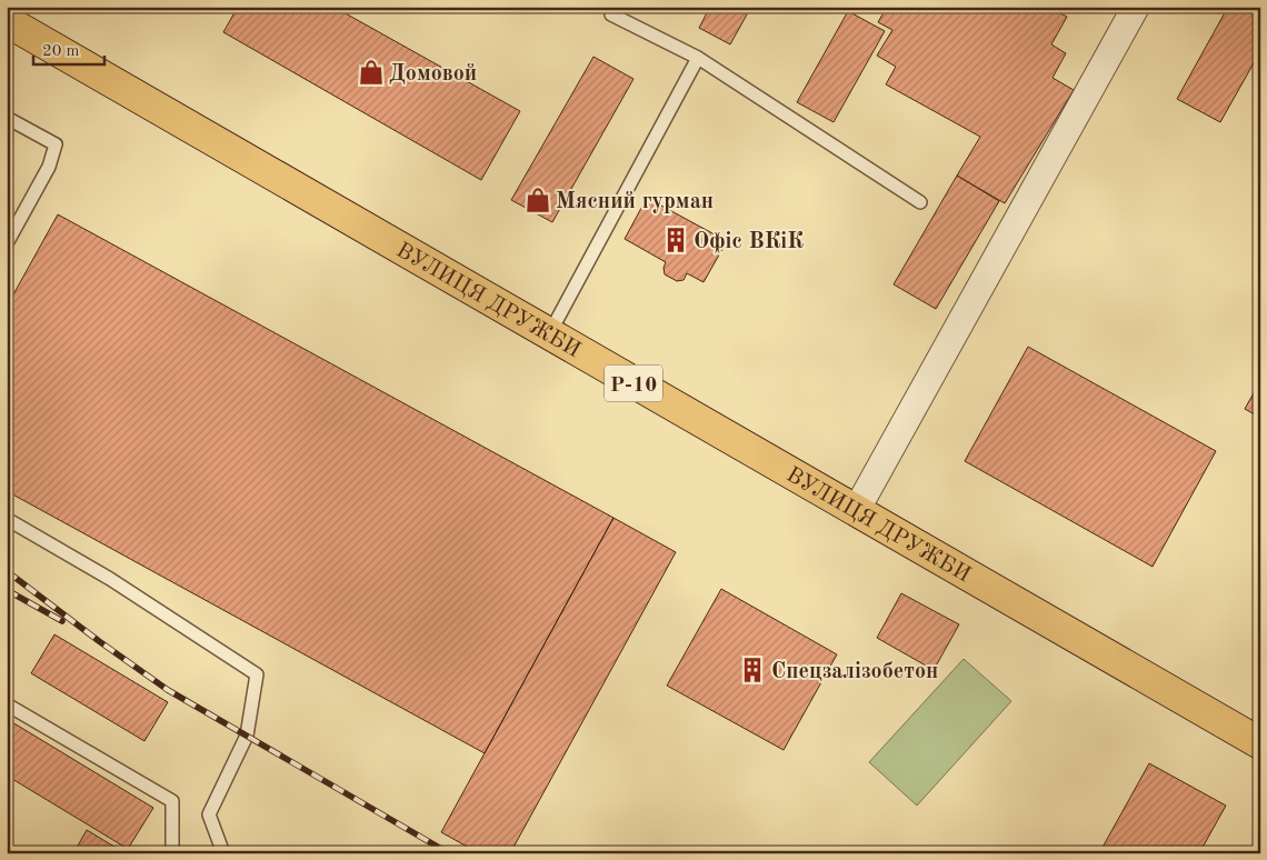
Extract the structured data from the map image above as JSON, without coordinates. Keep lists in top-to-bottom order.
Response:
{
  "streets": {
    "main road": ["ВУЛИЦЯ ДРУЖБИ", "Р-10"]
  },
  "places": {
    "shop": ["Домовой", "Мясний гурман"],
    "building": ["Офіс ВКіК", "Спецзалізобетон"]
  },
  "scale_bar": "20 m"
}
